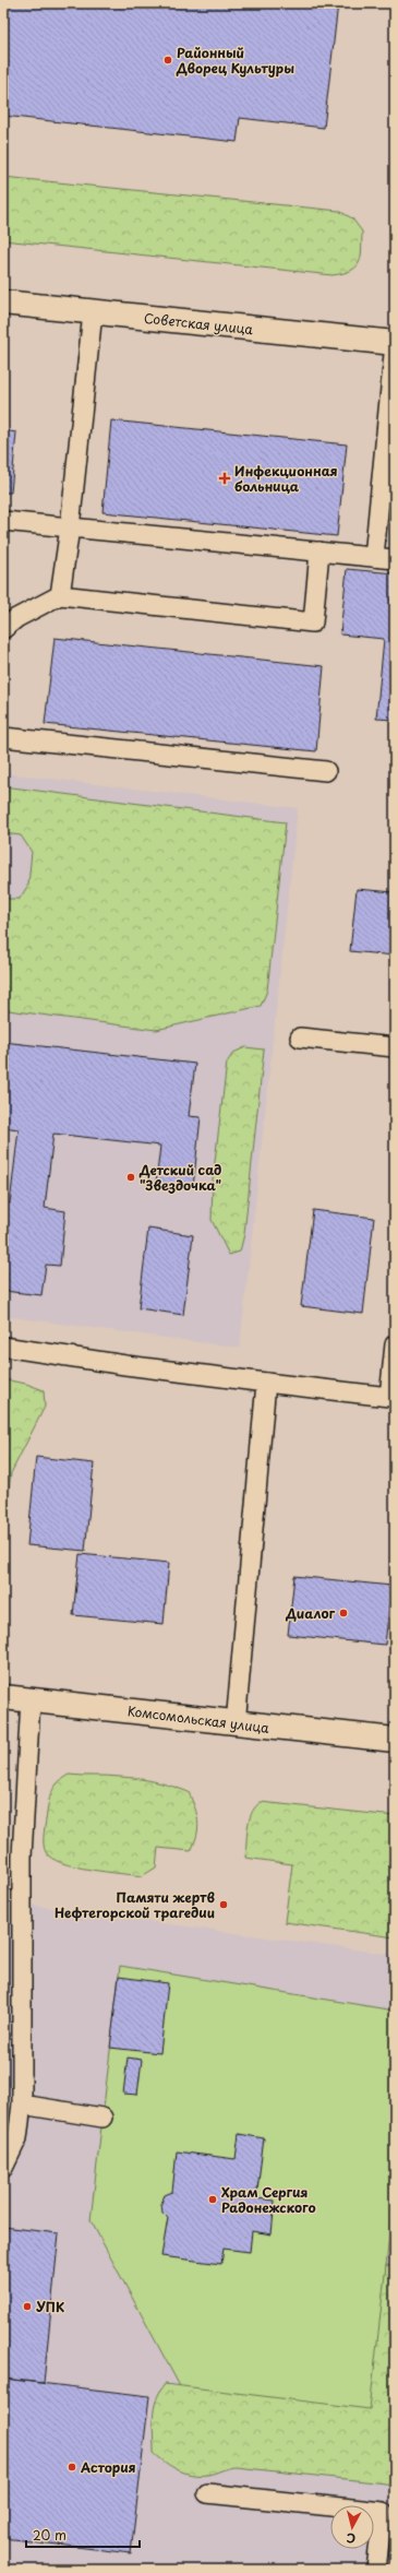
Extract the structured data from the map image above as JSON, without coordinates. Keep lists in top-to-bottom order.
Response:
{
  "streets": {
    "street": ["Советская улица", "Комсомольская улица"]
  },
  "places": {
    "other": [
      "Районный Дворец Культуры",
      "Детский сад \"Звездочка\"",
      "Диалог",
      "Памяти жертв Нефтегорской трагедии",
      "Храм Сергия Радонежского",
      "УПК",
      "Астория"
    ],
    "health": ["Инфекционная больница"]
  },
  "scale_bar": "20 m",
  "north": "bottom"
}
